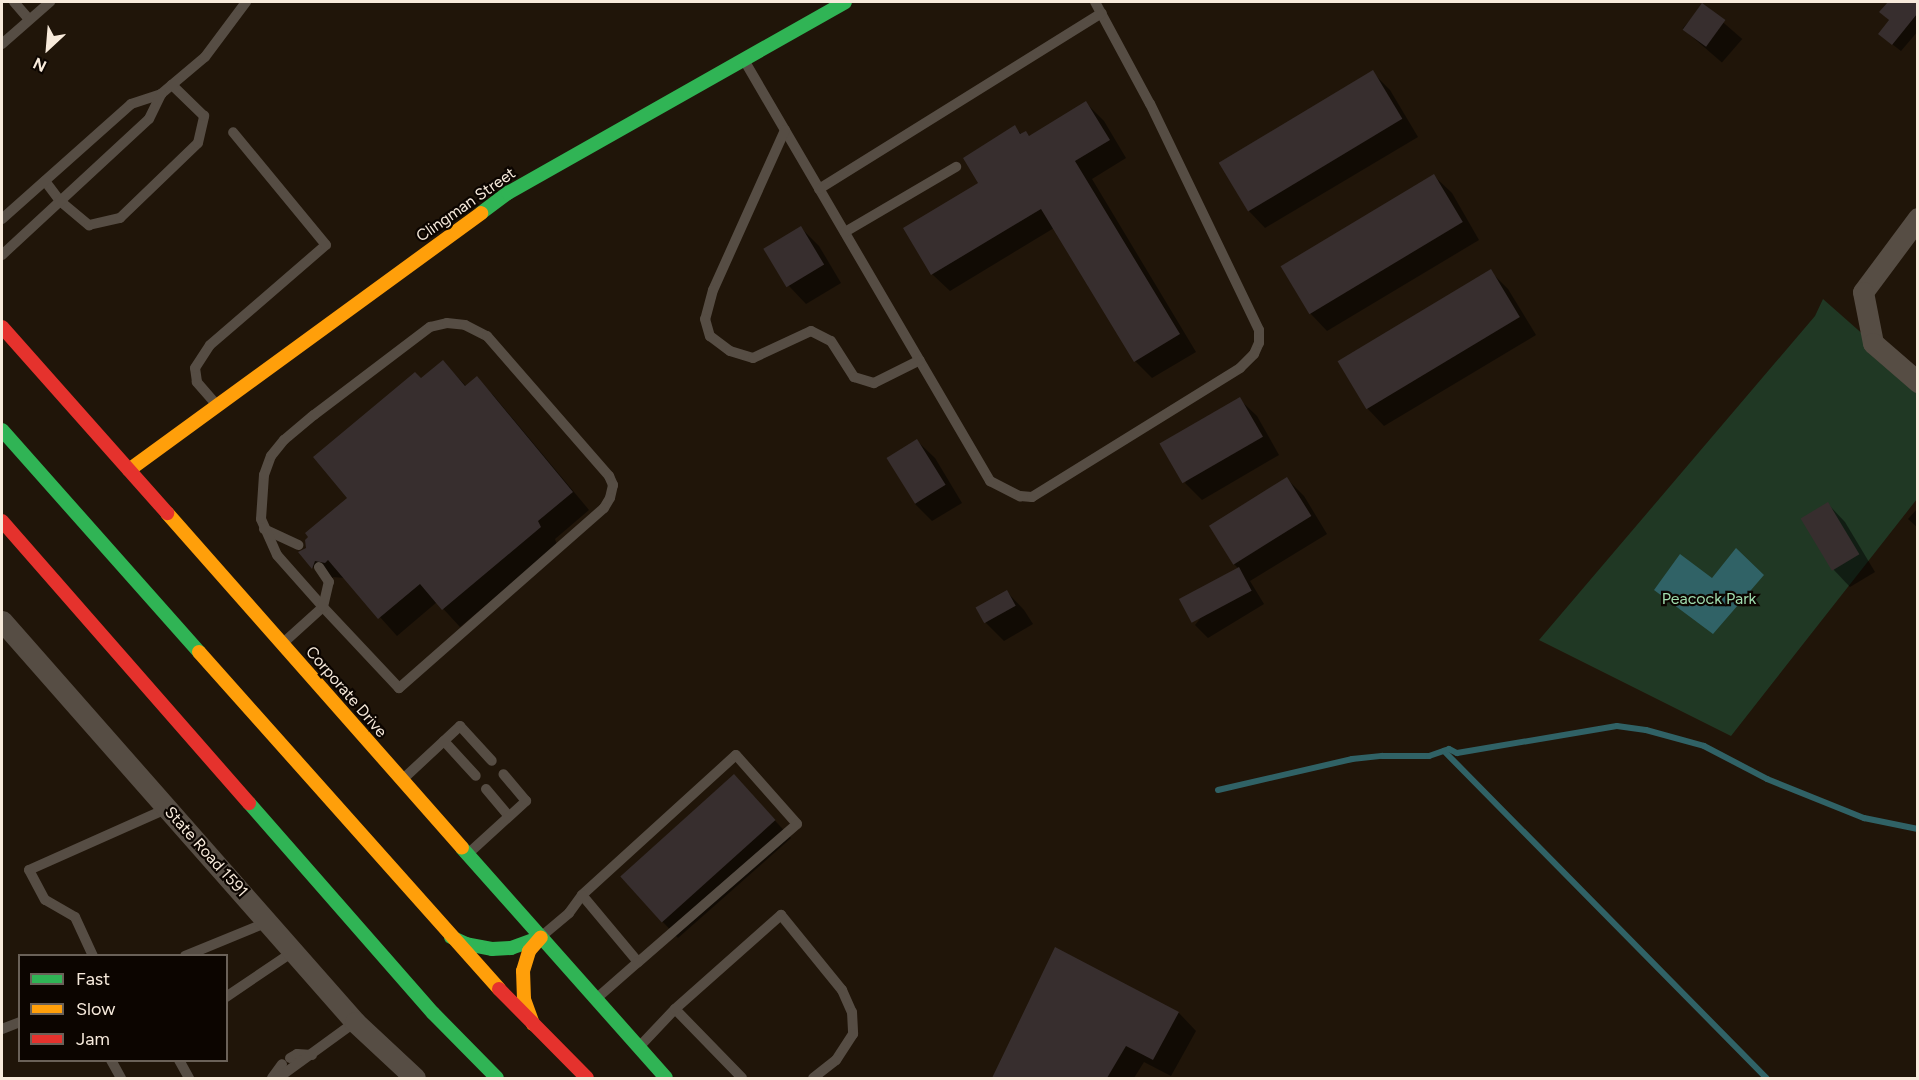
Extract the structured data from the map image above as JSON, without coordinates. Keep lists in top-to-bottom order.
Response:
{
  "streets": {
    "main road": ["Clingman Street", "Corporate Drive"],
    "street": ["State Road 1591"]
  },
  "crossings": [
    ["Clingman Street", "Corporate Drive"]
  ],
  "parks": ["Peacock Park"],
  "legend": ["Fast", "Slow", "Jam"],
  "north": "bottom left"
}
